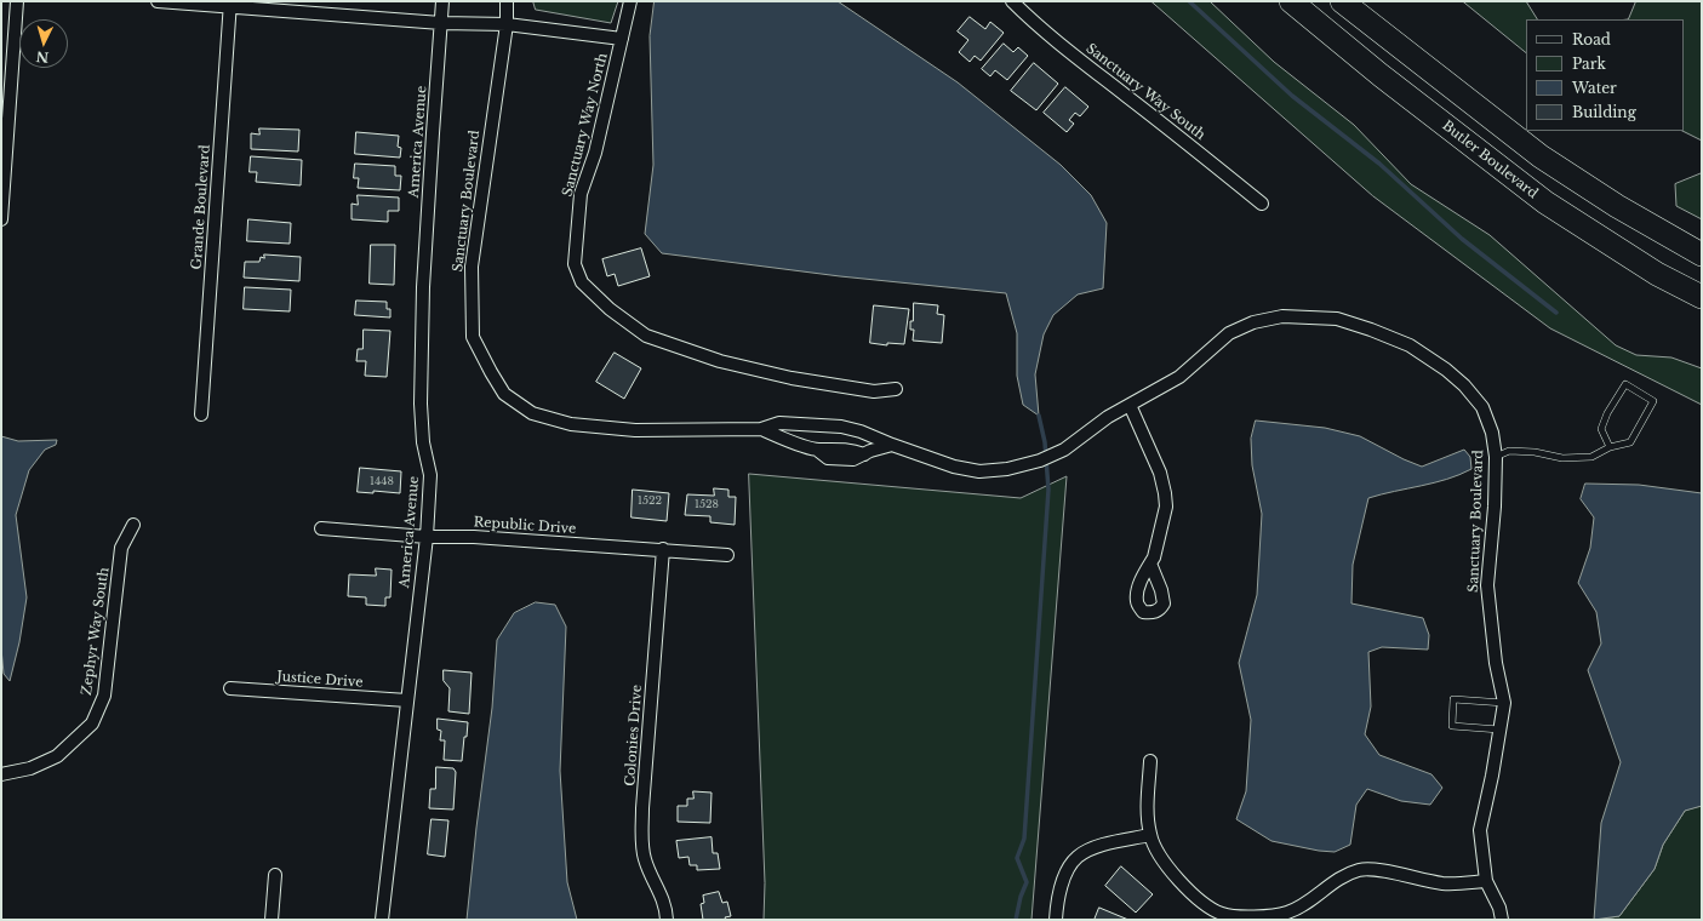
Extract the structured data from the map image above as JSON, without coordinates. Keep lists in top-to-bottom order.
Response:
{
  "streets": {
    "highway": ["Butler Boulevard"],
    "street": [
      "Sanctuary Way South",
      "Sanctuary Way North",
      "America Avenue",
      "Sanctuary Boulevard",
      "Grande Boulevard",
      "Republic Drive",
      "Zephyr Way South",
      "Justice Drive",
      "Colonies Drive"
    ]
  },
  "crossings": [
    ["America Avenue", "Republic Drive"],
    ["America Avenue", "Justice Drive"],
    ["Republic Drive", "Colonies Drive"]
  ],
  "house_numbers": ["1448", "1522", "1528"],
  "legend": [
    "Road",
    "Park",
    "Water",
    "Building"
  ],
  "north": "bottom"
}
